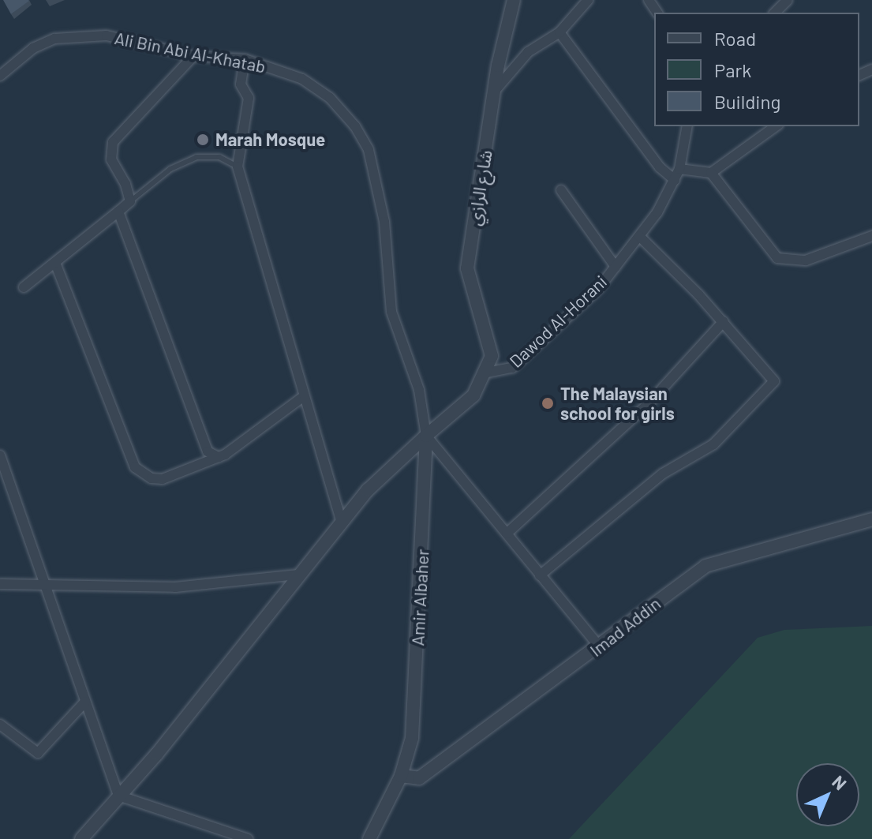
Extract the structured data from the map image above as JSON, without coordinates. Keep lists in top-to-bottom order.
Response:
{
  "streets": {
    "street": [
      "Ali Bin Abi Al-Khatab",
      "شارع الرازي",
      "Dawod Al-Horani",
      "Amir Albaher",
      "Imad Addin"
    ]
  },
  "crossings": [
    ["Ali Bin Abi Al-Khatab", "Amir Albaher"],
    ["شارع الرازي", "Dawod Al-Horani"],
    ["Amir Albaher", "Imad Addin"]
  ],
  "places": ["Marah Mosque", "The Malaysian school for girls"],
  "legend": ["Road", "Park", "Building"],
  "north": "top right"
}
